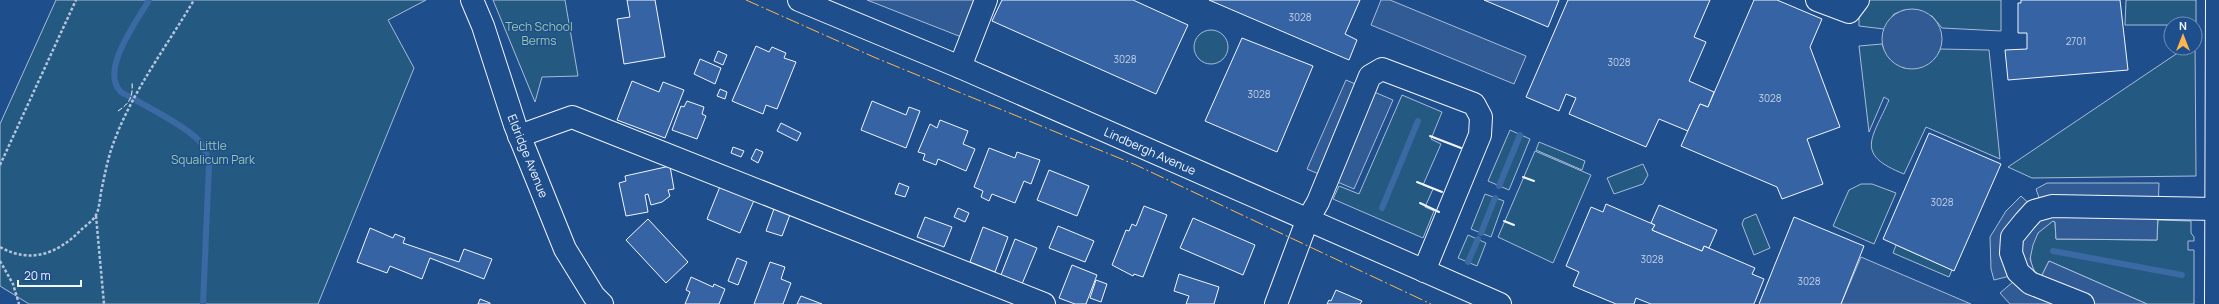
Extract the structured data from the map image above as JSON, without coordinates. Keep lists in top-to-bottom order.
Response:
{
  "streets": {
    "street": ["Lindbergh Avenue", "Eldridge Avenue"]
  },
  "parks": ["Tech School Berms", "Little Squalicum Park"],
  "house_numbers": [
    "3028",
    "2701",
    "3028",
    "3028",
    "3028",
    "3028",
    "3028",
    "3028",
    "3028"
  ],
  "scale_bar": "20 m",
  "north": "top"
}
